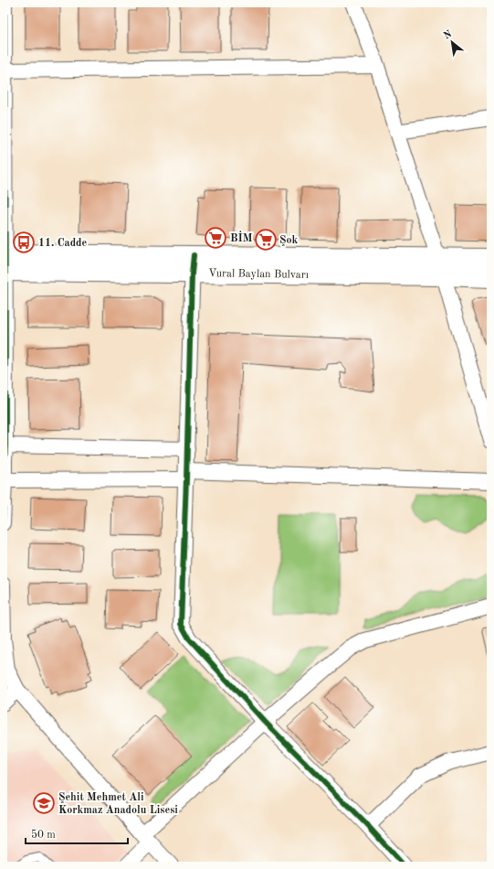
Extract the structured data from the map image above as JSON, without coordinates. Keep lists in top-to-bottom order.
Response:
{
  "streets": {
    "main road": ["Vural Baylan Bulvarı"]
  },
  "places": {
    "supermarket": ["BİM", "Şok"],
    "bus stop": ["11. Cadde"],
    "school or university": ["Şehit Mehmet Ali Korkmaz Anadolu Lisesi"]
  },
  "scale_bar": "50 m",
  "north": "top left"
}
